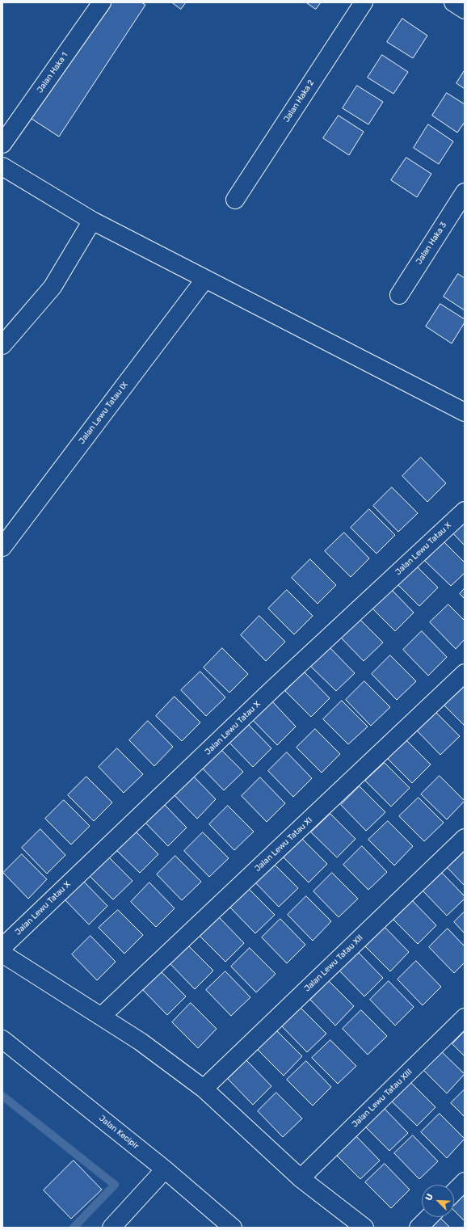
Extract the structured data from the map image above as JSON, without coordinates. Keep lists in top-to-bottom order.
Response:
{
  "streets": {
    "street": [
      "Jalan Haka 1",
      "Jalan Haka 2",
      "Jalan Haka 3",
      "Jalan Lewu Tatau IX",
      "Jalan Lewu Tatau X",
      "Jalan Lewu Tatau XI",
      "Jalan Lewu Tatau XII",
      "Jalan Lewu Tatau XIII",
      "Jalan Kecipir"
    ]
  },
  "north": "top left"
}
